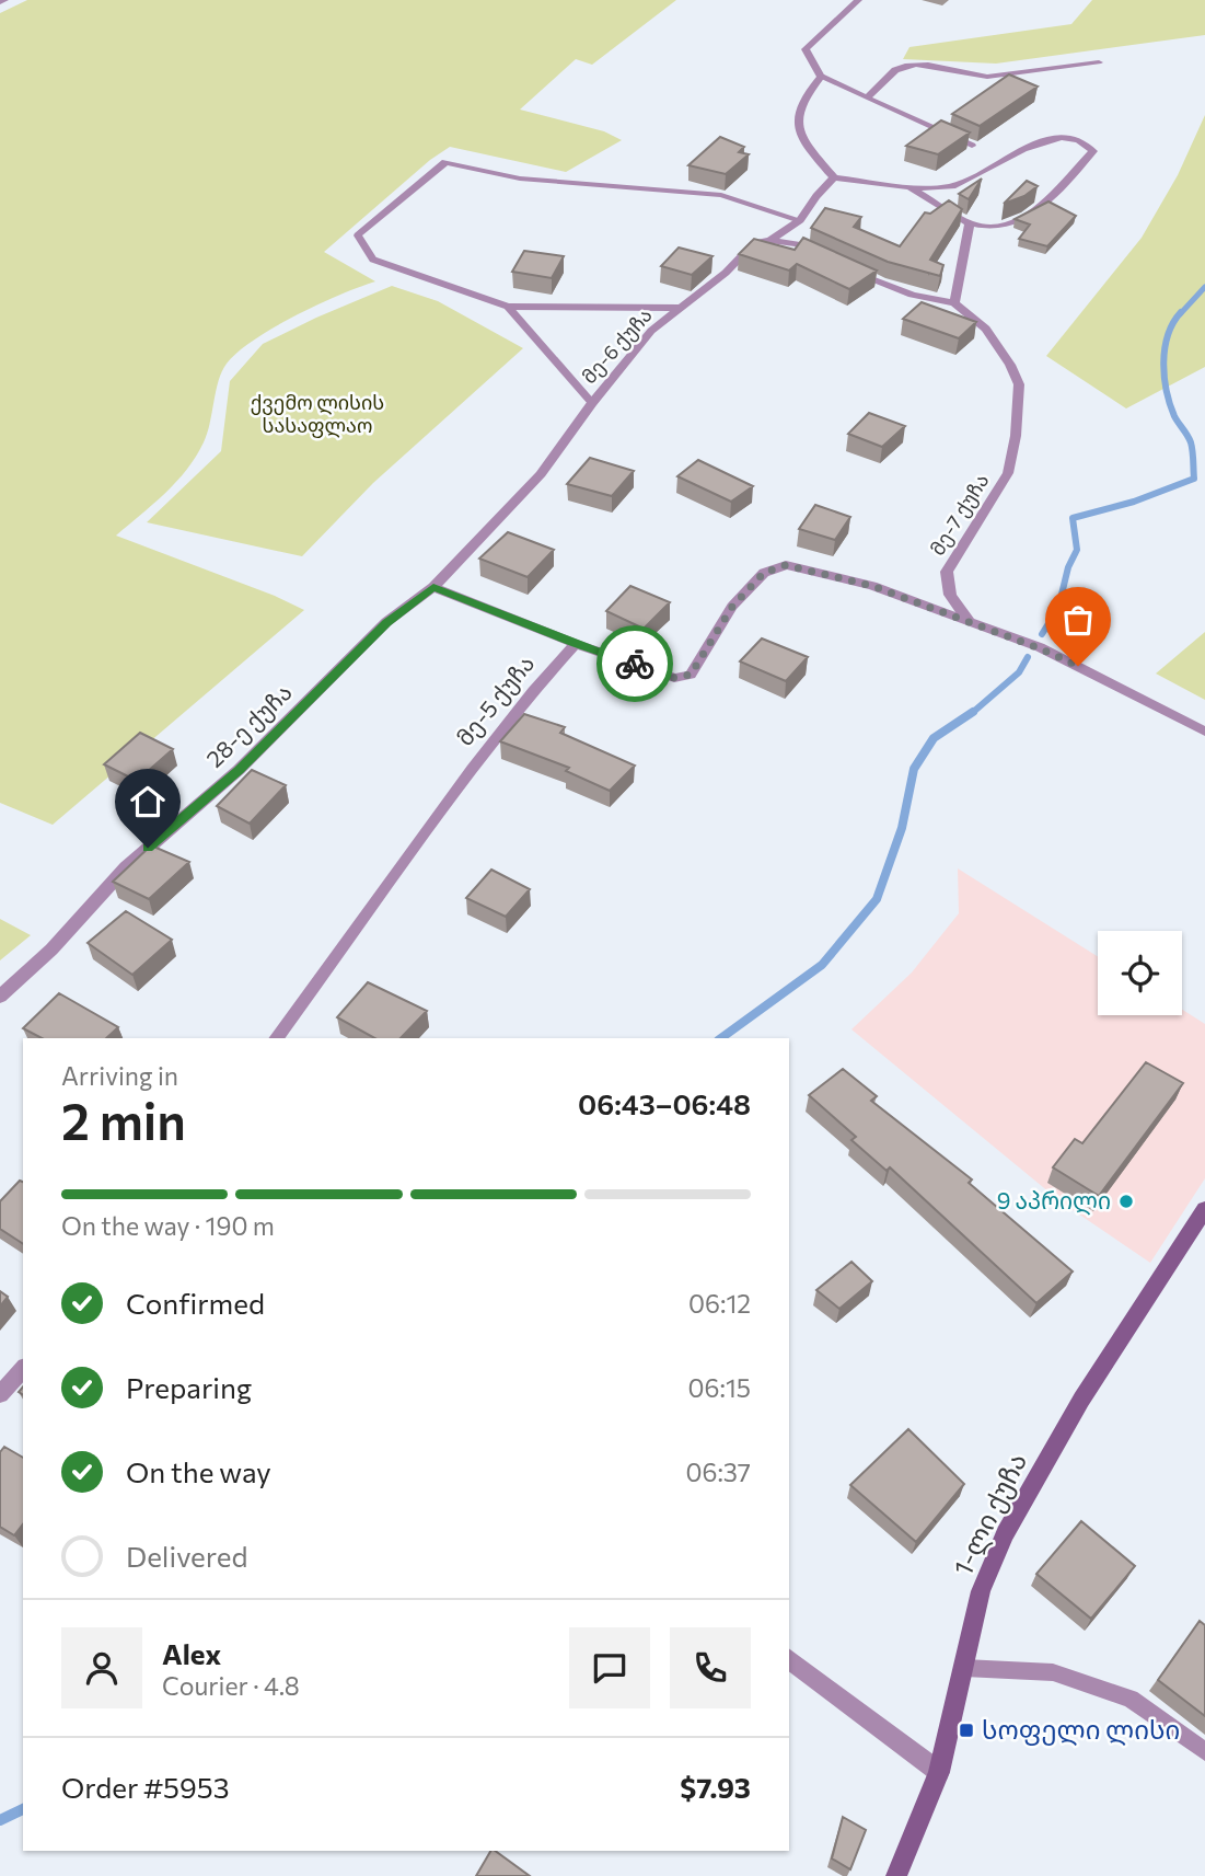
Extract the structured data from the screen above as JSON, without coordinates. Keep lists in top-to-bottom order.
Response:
{
  "streets": {
    "main road": ["1-ლი ქუჩა"],
    "street": [
      "მე-6 ქუჩა",
      "მე-7 ქუჩა",
      "მე-5 ქუჩა",
      "28-ე ქუჩა"
    ]
  },
  "crossings": [
    ["მე-6 ქუჩა", "28-ე ქუჩა"]
  ],
  "parks": ["ქვემო ლისის სასაფლაო"],
  "places": {
    "other": ["9 აპრილი"],
    "transit": ["სოფელი ლისი"]
  },
  "page": {
    "heading": ["2 min", "Arriving in", "06:43–06:48"],
    "panel": [
      "Alex",
      "Courier · 4.8",
      "Order #5953",
      "$7.93"
    ],
    "bar": "On the way · 190 m",
    "list": [
      ["Confirmed", "06:12"],
      ["Preparing", "06:15"],
      ["On the way", "06:37"],
      "Delivered"
    ]
  }
}
